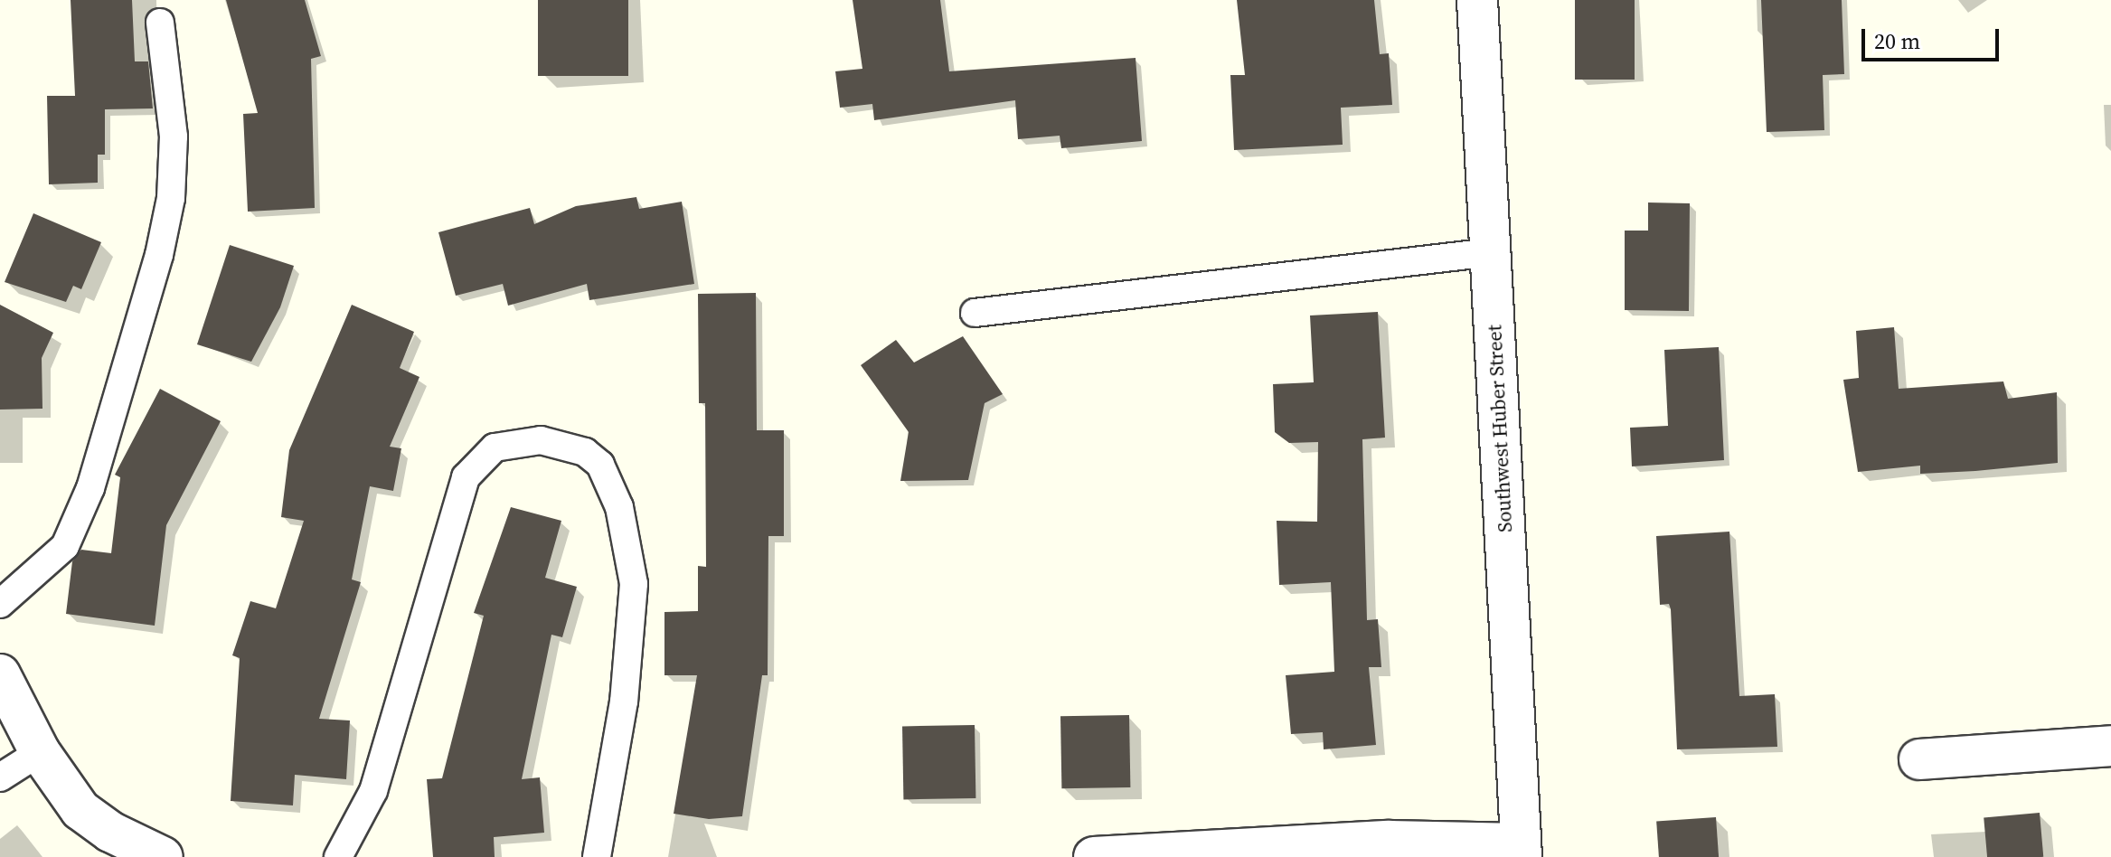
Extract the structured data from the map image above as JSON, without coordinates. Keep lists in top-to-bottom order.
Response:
{
  "streets": {
    "street": ["Southwest Huber Street"]
  },
  "scale_bar": "20 m"
}
